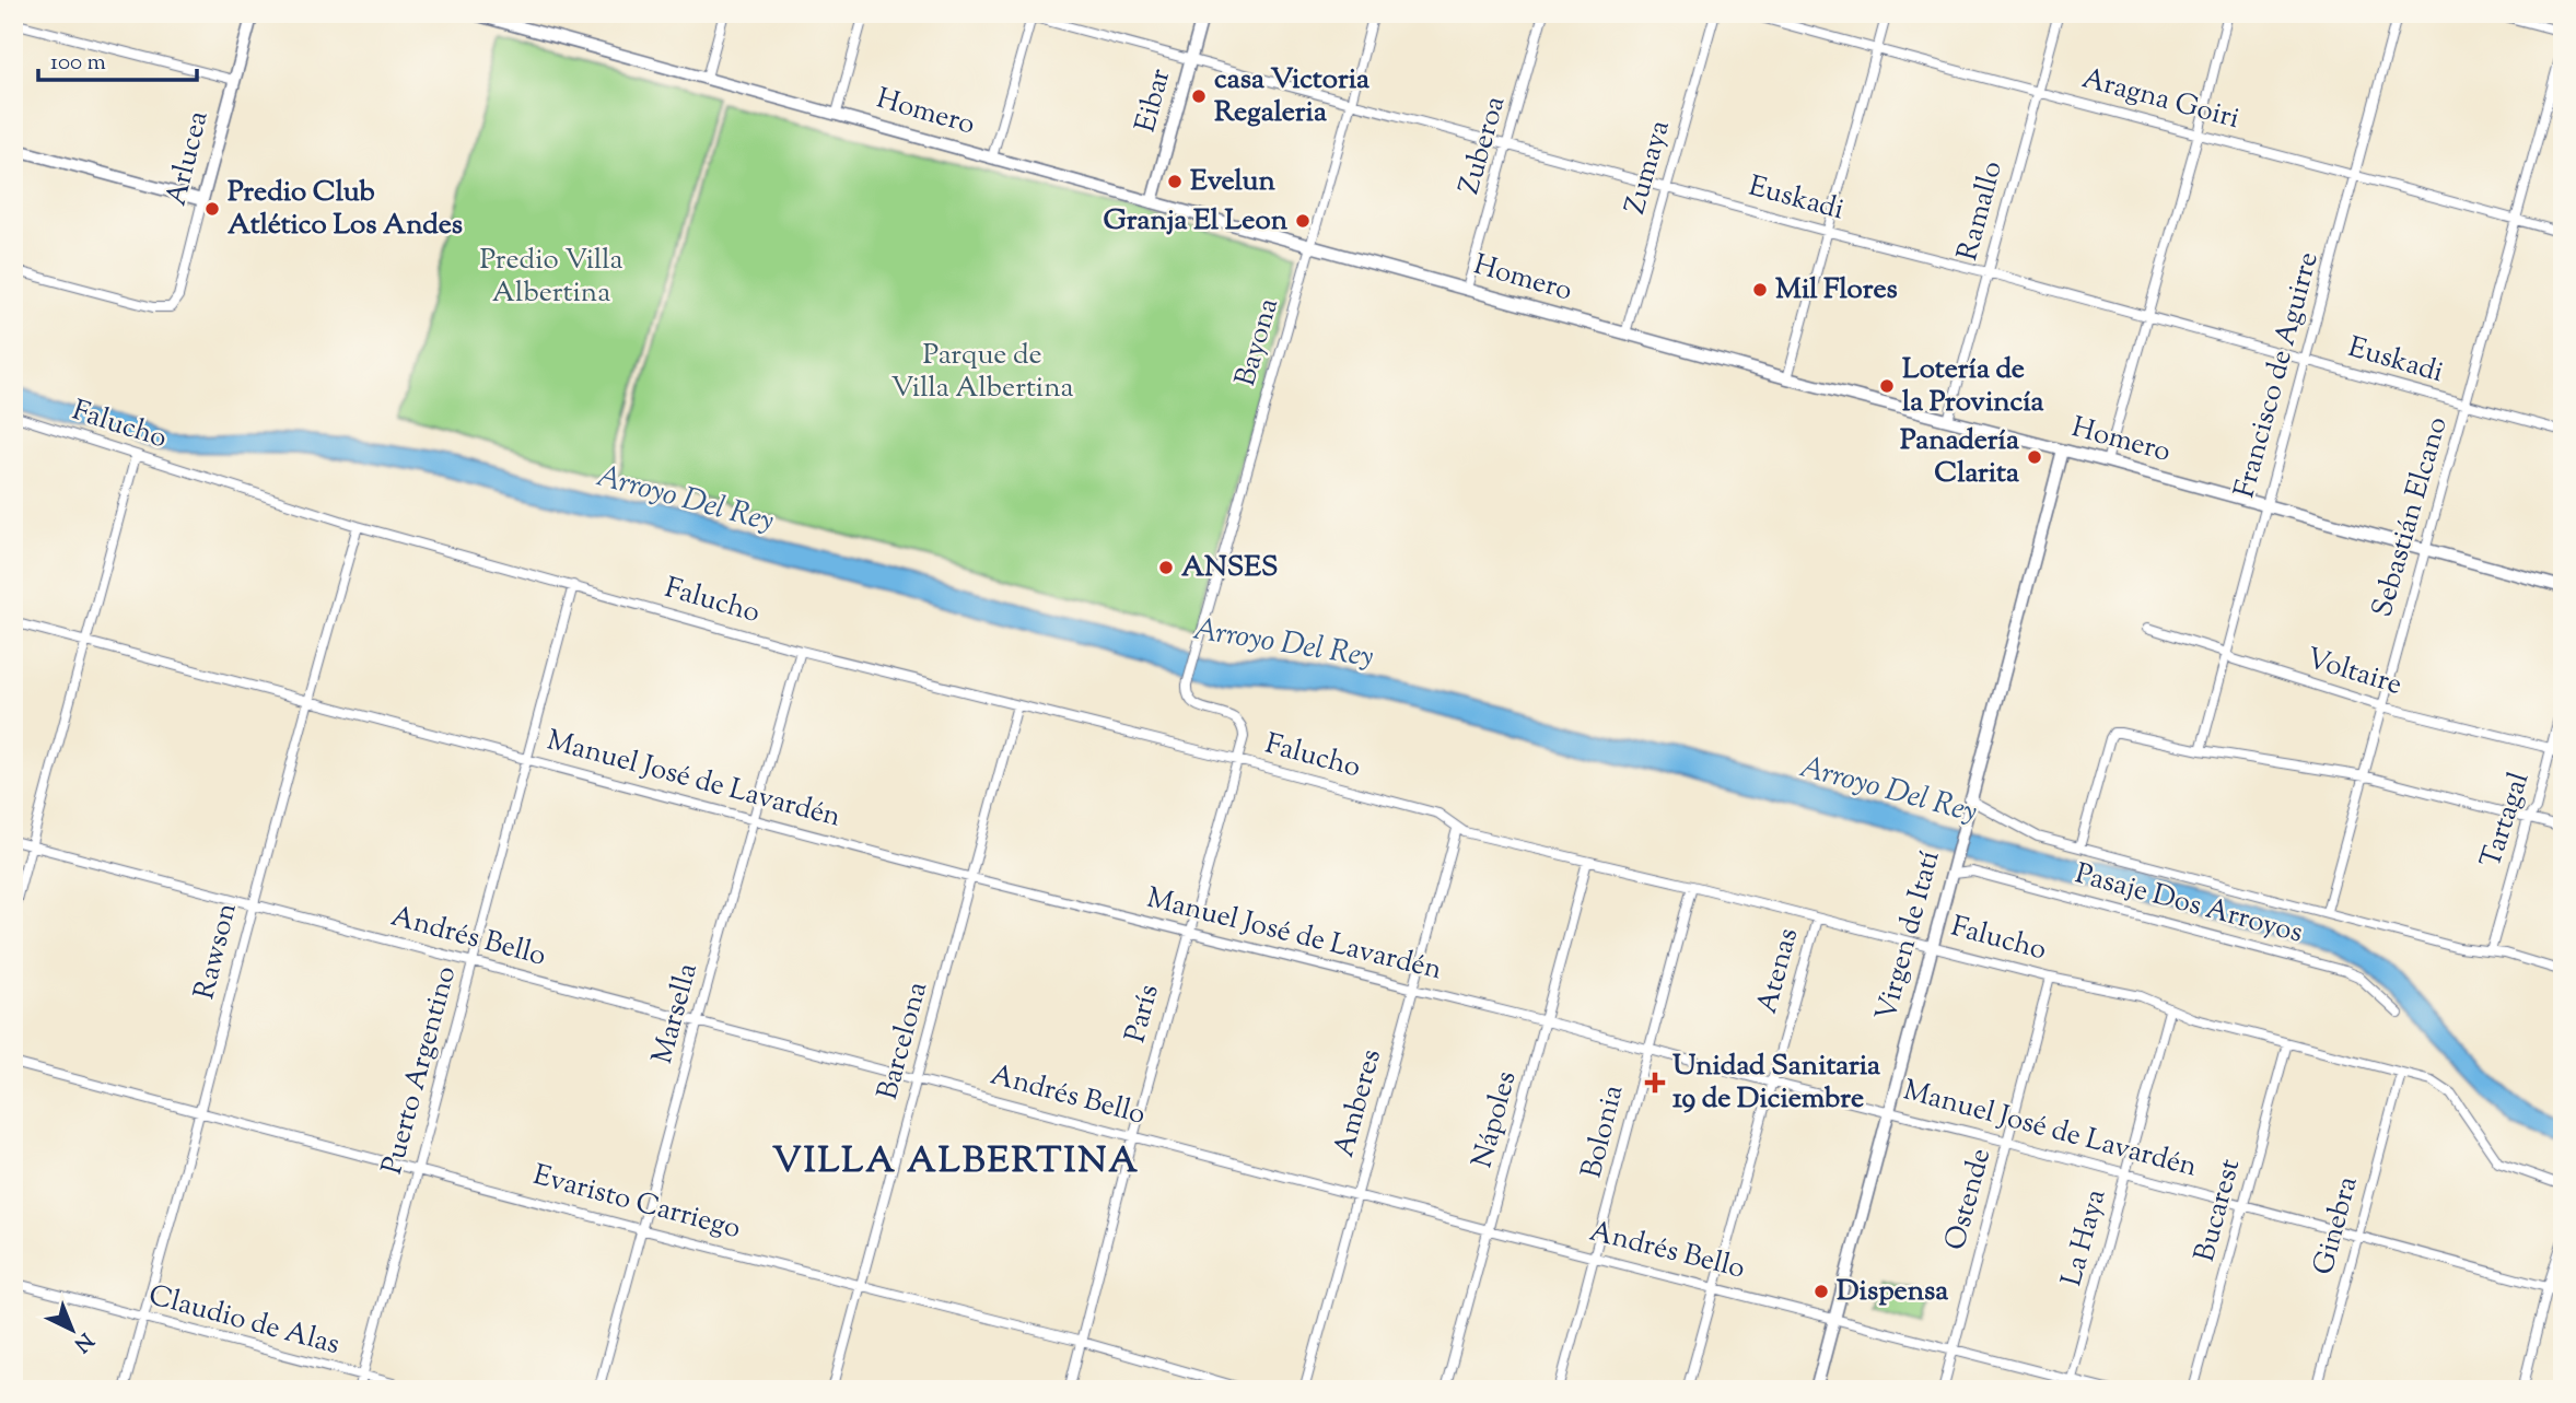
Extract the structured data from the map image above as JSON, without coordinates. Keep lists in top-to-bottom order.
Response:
{
  "streets": {
    "main road": [
      "Eibar",
      "Homero",
      "Arlucea",
      "Virgen de Itatí"
    ],
    "street": [
      "Aragna Goiri",
      "Zuberoa",
      "Zumaya",
      "Euskadi",
      "Ramallo",
      "Bayona",
      "Francisco de Aguirre",
      "Falucho",
      "Sebastián Elcano",
      "Voltaire",
      "Manuel José de Lavardén",
      "Tartagal",
      "Pasaje Dos Arroyos",
      "Andrés Bello",
      "Rawson",
      "Atenas",
      "Marsella",
      "París",
      "Barcelona",
      "Puerto Argentino",
      "Amberes",
      "Nápoles",
      "Bolonia",
      "Ostende",
      "Evaristo Carriego",
      "Bucarest",
      "Ginebra",
      "La Haya",
      "Claudio de Alas"
    ]
  },
  "crossings": [
    ["Aragna Goiri", "Ramallo"],
    ["Aragna Goiri", "Francisco de Aguirre"],
    ["Aragna Goiri", "Sebastián Elcano"],
    ["Eibar", "Homero"],
    ["Eibar", "Euskadi"],
    ["Homero", "Zuberoa"],
    ["Homero", "Zumaya"],
    ["Homero", "Ramallo"],
    ["Homero", "Bayona"],
    ["Homero", "Francisco de Aguirre"],
    ["Homero", "Sebastián Elcano"],
    ["Homero", "Virgen de Itatí"],
    ["Zuberoa", "Euskadi"],
    ["Zumaya", "Euskadi"],
    ["Euskadi", "Ramallo"],
    ["Euskadi", "Bayona"],
    ["Euskadi", "Francisco de Aguirre"],
    ["Euskadi", "Sebastián Elcano"],
    ["Bayona", "París"],
    ["Francisco de Aguirre", "Voltaire"],
    ["Falucho", "Virgen de Itatí"],
    ["Falucho", "Rawson"],
    ["Falucho", "Atenas"],
    ["Falucho", "Marsella"],
    ["Falucho", "París"],
    ["Falucho", "Barcelona"],
    ["Falucho", "Puerto Argentino"],
    ["Falucho", "Amberes"],
    ["Falucho", "Nápoles"],
    ["Falucho", "Bolonia"],
    ["Falucho", "Ostende"],
    ["Falucho", "Bucarest"],
    ["Falucho", "Ginebra"],
    ["Falucho", "La Haya"],
    ["Sebastián Elcano", "Voltaire"],
    ["Voltaire", "Tartagal"],
    ["Manuel José de Lavardén", "Virgen de Itatí"],
    ["Manuel José de Lavardén", "Rawson"],
    ["Manuel José de Lavardén", "Atenas"],
    ["Manuel José de Lavardén", "Marsella"],
    ["Manuel José de Lavardén", "París"],
    ["Manuel José de Lavardén", "Barcelona"],
    ["Manuel José de Lavardén", "Puerto Argentino"],
    ["Manuel José de Lavardén", "Amberes"],
    ["Manuel José de Lavardén", "Nápoles"],
    ["Manuel José de Lavardén", "Bolonia"],
    ["Manuel José de Lavardén", "Ostende"],
    ["Manuel José de Lavardén", "Bucarest"],
    ["Manuel José de Lavardén", "Ginebra"],
    ["Manuel José de Lavardén", "La Haya"],
    ["Pasaje Dos Arroyos", "Virgen de Itatí"],
    ["Virgen de Itatí", "Andrés Bello"],
    ["Andrés Bello", "Rawson"],
    ["Andrés Bello", "Atenas"],
    ["Andrés Bello", "Marsella"],
    ["Andrés Bello", "París"],
    ["Andrés Bello", "Barcelona"],
    ["Andrés Bello", "Puerto Argentino"],
    ["Andrés Bello", "Amberes"],
    ["Andrés Bello", "Nápoles"],
    ["Andrés Bello", "Bolonia"],
    ["Andrés Bello", "Ostende"],
    ["Andrés Bello", "La Haya"],
    ["Rawson", "Evaristo Carriego"],
    ["Rawson", "Claudio de Alas"],
    ["Marsella", "Evaristo Carriego"],
    ["París", "Evaristo Carriego"],
    ["Barcelona", "Evaristo Carriego"],
    ["Puerto Argentino", "Evaristo Carriego"],
    ["Puerto Argentino", "Claudio de Alas"]
  ],
  "districts": ["VILLA ALBERTINA"],
  "water": ["Arroyo Del Rey"],
  "parks": ["Predio Villa Albertina", "Parque de Villa Albertina"],
  "places": {
    "other": [
      "casa Victoria Regaleria",
      "Evelun",
      "Predio Club Atlético Los Andes",
      "Granja El Leon",
      "Mil Flores",
      "Lotería de la Provincía",
      "Panadería Clarita",
      "ANSES",
      "Dispensa"
    ],
    "health": ["Unidad Sanitaria 19 de Diciembre"]
  },
  "scale_bar": "100 m",
  "north": "bottom right"
}
